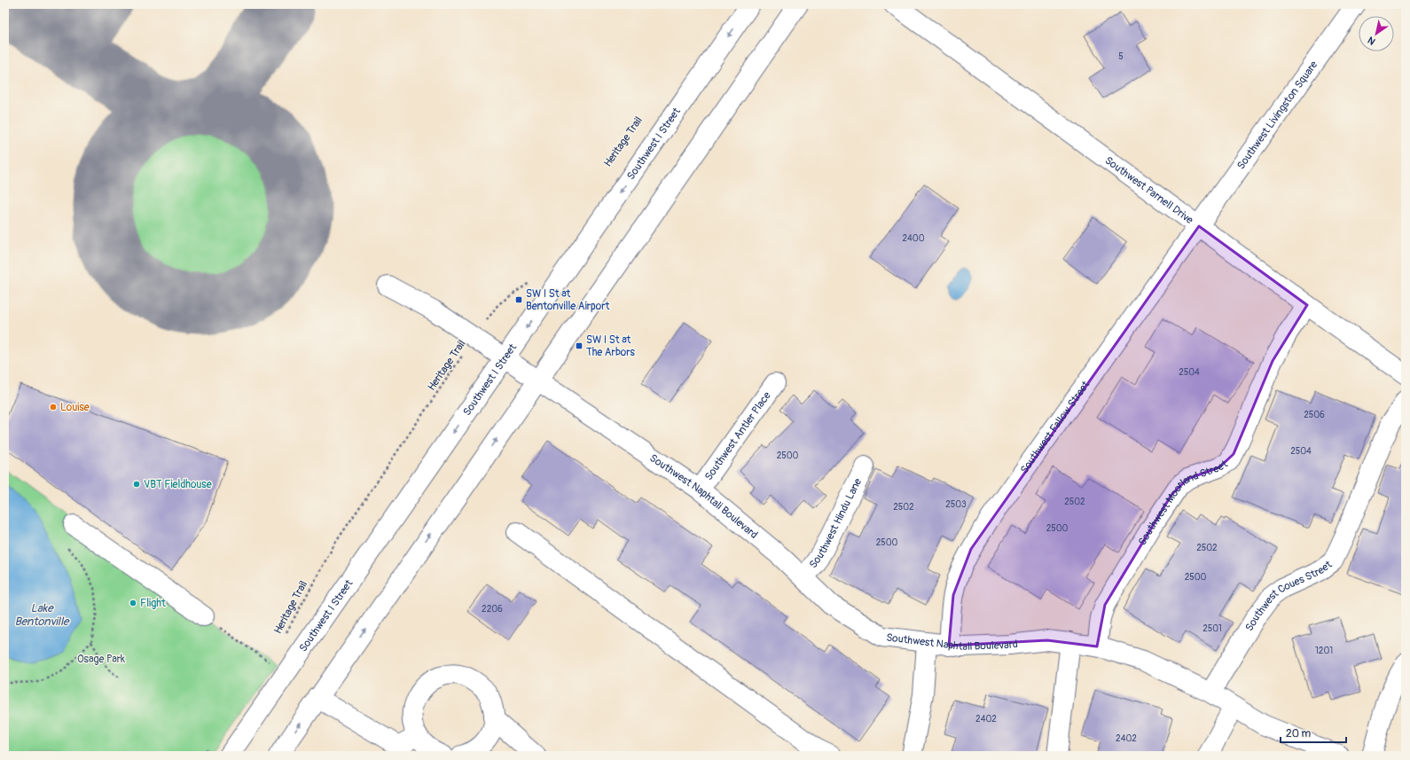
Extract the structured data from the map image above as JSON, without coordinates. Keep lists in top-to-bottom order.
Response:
{
  "streets": {
    "street": [
      "Southwest Livingston Square",
      "Southwest I Street",
      "Southwest Parnell Drive",
      "Southwest Fallow Street",
      "Southwest Antler Place",
      "Southwest Naphtali Boulevard",
      "Southwest Moorland Street",
      "Southwest Hindu Lane",
      "Southwest Coues Street"
    ],
    "path": ["Heritage Trail"]
  },
  "crossings": [
    ["Southwest Livingston Square", "Southwest Parnell Drive"],
    ["Southwest Livingston Square", "Southwest Fallow Street"],
    ["Heritage Trail", "Southwest Naphtali Boulevard"],
    ["Southwest I Street", "Southwest Naphtali Boulevard"],
    ["Southwest Parnell Drive", "Southwest Fallow Street"],
    ["Southwest Parnell Drive", "Southwest Moorland Street"],
    ["Southwest Fallow Street", "Southwest Naphtali Boulevard"],
    ["Southwest Antler Place", "Southwest Naphtali Boulevard"],
    ["Southwest Naphtali Boulevard", "Southwest Moorland Street"],
    ["Southwest Naphtali Boulevard", "Southwest Hindu Lane"],
    ["Southwest Naphtali Boulevard", "Southwest Coues Street"]
  ],
  "water": ["Lake Bentonville"],
  "parks": ["Osage Park"],
  "places": {
    "transit": ["SW I St at Bentonville Airport", "SW I St at The Arbors"],
    "other": ["Louise", "VBT Fieldhouse", "Flight"]
  },
  "house_numbers": [
    "5",
    "2400",
    "2504",
    "2506",
    "2504",
    "2500",
    "2502",
    "2503",
    "2502",
    "2500",
    "2500",
    "2502",
    "2500",
    "2206",
    "2501",
    "1201",
    "2402",
    "2402"
  ],
  "scale_bar": "20 m",
  "north": "bottom left"
}
